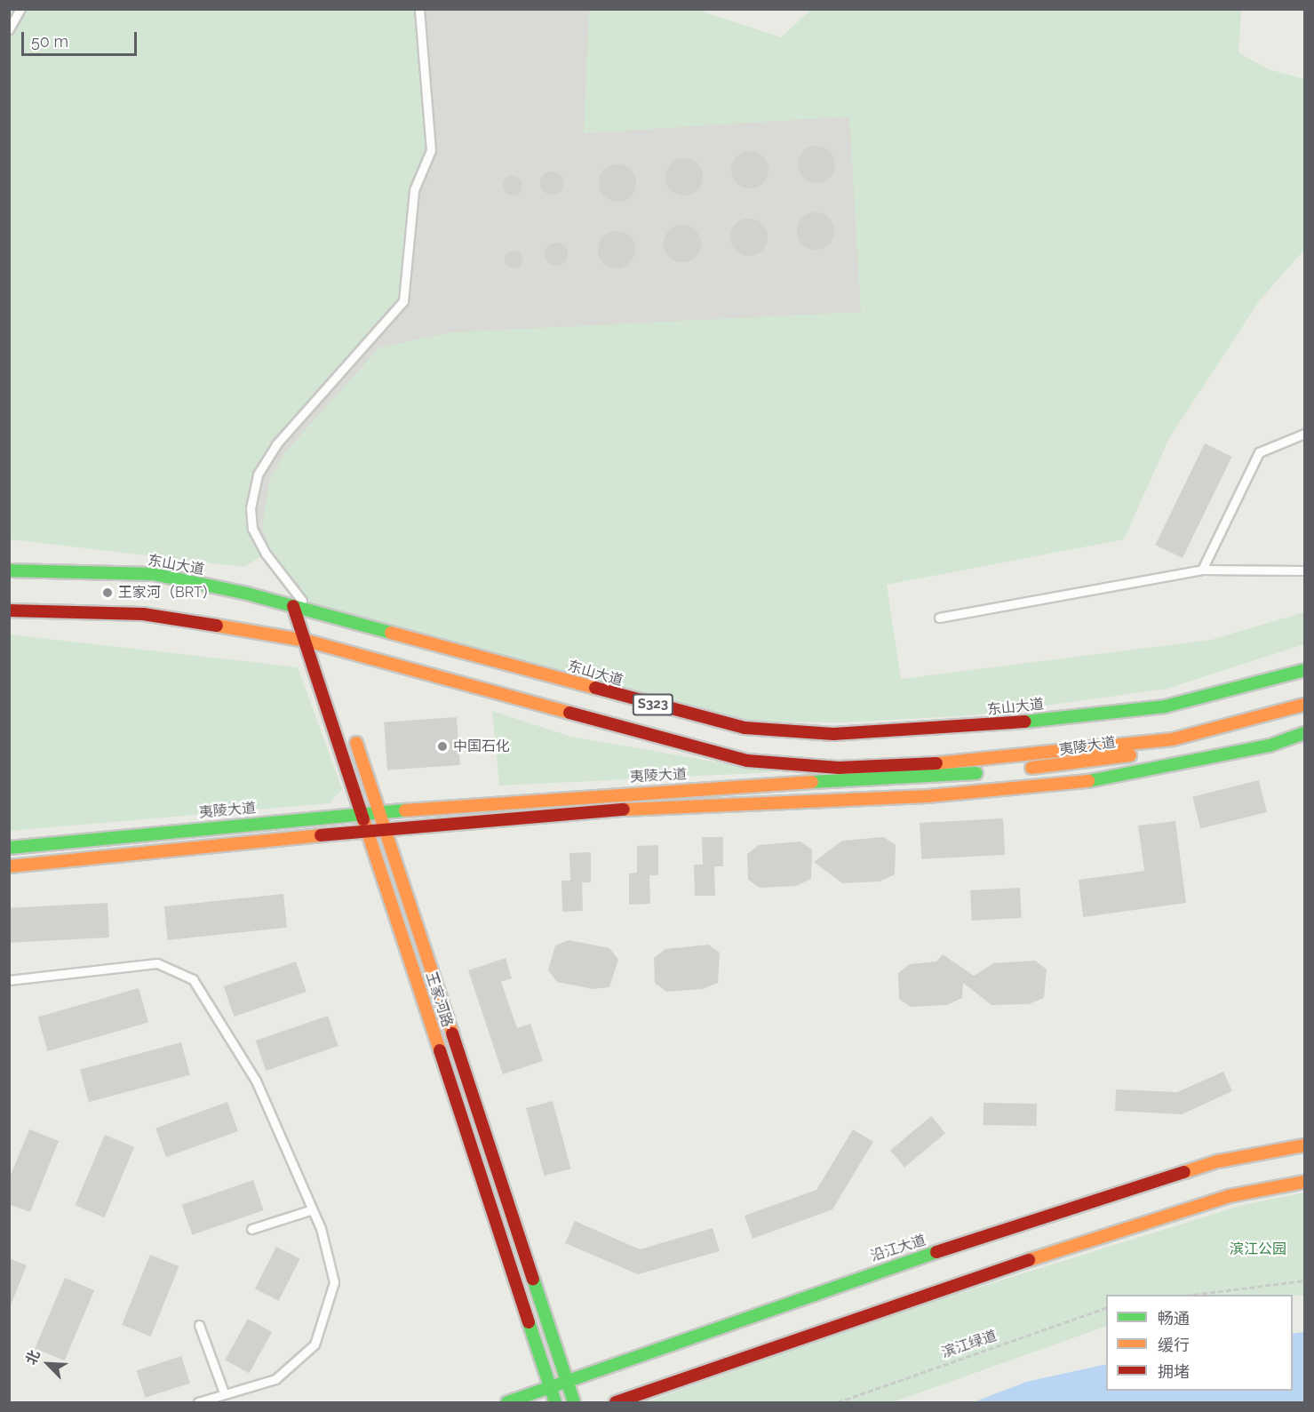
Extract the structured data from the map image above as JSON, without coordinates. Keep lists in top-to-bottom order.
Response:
{
  "streets": {
    "main road": [
      "东山大道",
      "S323",
      "夷陵大道",
      "王家河路",
      "沿江大道"
    ],
    "path": ["滨江绿道"]
  },
  "crossings": [
    ["东山大道", "王家河路"],
    ["夷陵大道", "王家河路"],
    ["王家河路", "沿江大道"]
  ],
  "parks": ["滨江公园"],
  "places": ["王家河（BRT）", "中国石化"],
  "legend": ["畅通", "缓行", "拥堵"],
  "scale_bar": "50 m",
  "north": "top left"
}
